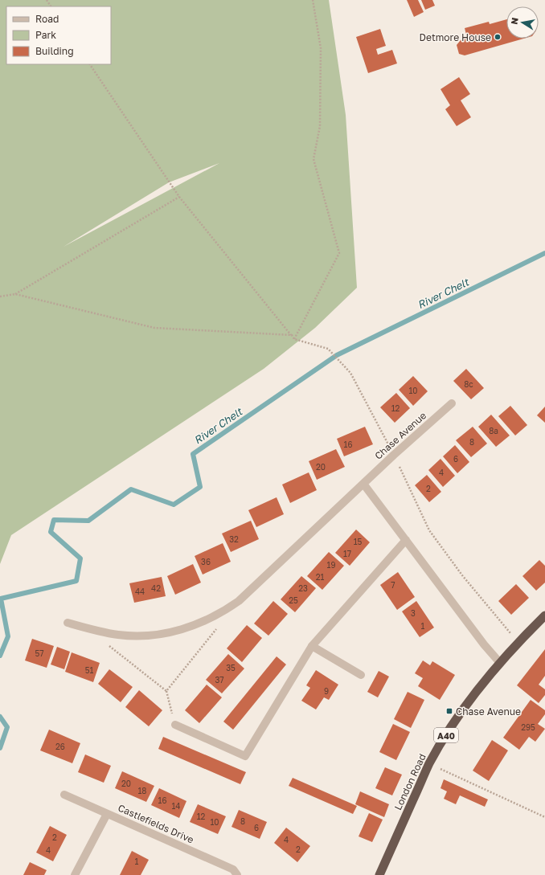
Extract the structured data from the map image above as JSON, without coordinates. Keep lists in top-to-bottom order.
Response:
{
  "streets": {
    "highway": ["A40", "London Road"],
    "street": ["Chase Avenue", "Castlefields Drive"]
  },
  "water": ["River Chelt"],
  "places": {
    "other": ["Detmore House"],
    "transit": ["Chase Avenue"]
  },
  "house_numbers": [
    "8c",
    "10",
    "12",
    "8a",
    "8",
    "16",
    "6",
    "20",
    "4",
    "2",
    "32",
    "15",
    "17",
    "36",
    "19",
    "21",
    "7",
    "42",
    "23",
    "44",
    "25",
    "3",
    "1",
    "57",
    "35",
    "51",
    "37",
    "9",
    "295",
    "26",
    "20",
    "18",
    "16",
    "14",
    "12",
    "8",
    "10",
    "6",
    "2",
    "4",
    "2",
    "4",
    "1"
  ],
  "legend": ["Road", "Park", "Building"],
  "north": "left"
}
